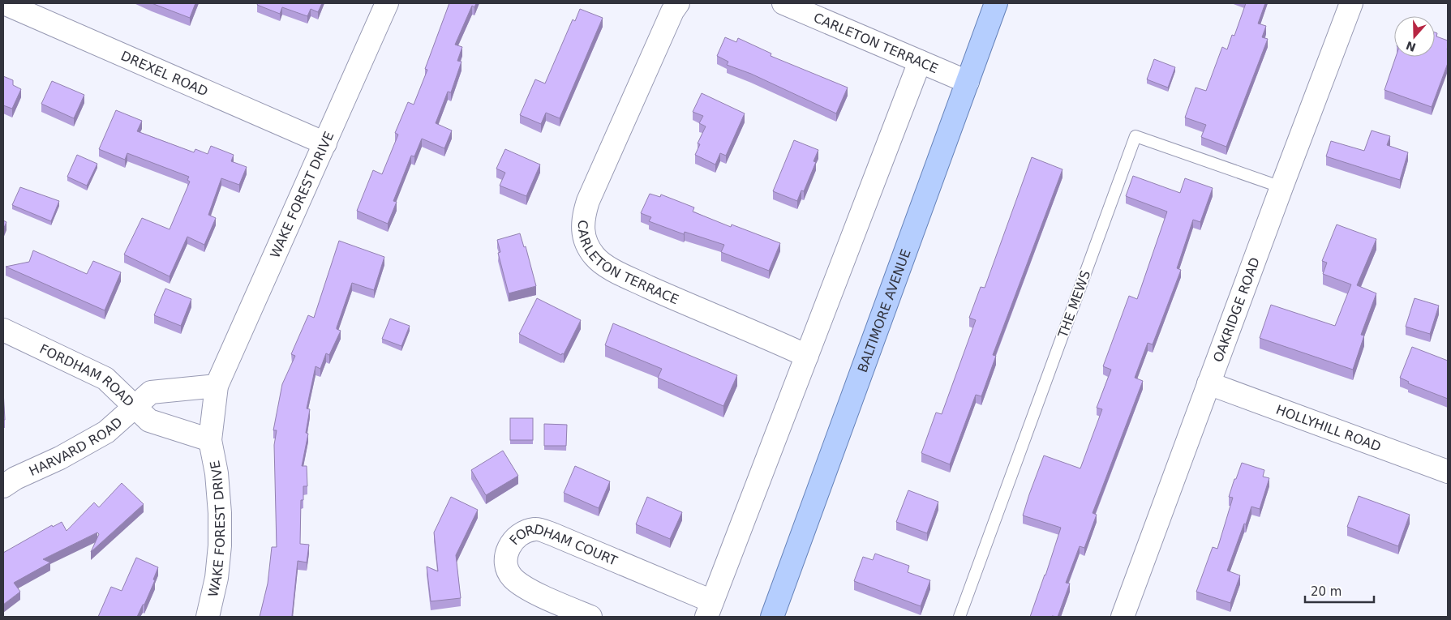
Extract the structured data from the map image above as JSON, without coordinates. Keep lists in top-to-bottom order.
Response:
{
  "streets": {
    "main road": ["BALTIMORE AVENUE"],
    "street": [
      "CARLETON TERRACE",
      "DREXEL ROAD",
      "WAKE FOREST DRIVE",
      "OAKRIDGE ROAD",
      "FORDHAM ROAD",
      "HOLLYHILL ROAD",
      "HARVARD ROAD",
      "FORDHAM COURT"
    ],
    "lane": ["THE MEWS"]
  },
  "crossings": [
    ["CARLETON TERRACE", "BALTIMORE AVENUE"],
    ["DREXEL ROAD", "WAKE FOREST DRIVE"],
    ["WAKE FOREST DRIVE", "FORDHAM ROAD"],
    ["WAKE FOREST DRIVE", "HARVARD ROAD"],
    ["THE MEWS", "OAKRIDGE ROAD"],
    ["OAKRIDGE ROAD", "HOLLYHILL ROAD"],
    ["FORDHAM ROAD", "HARVARD ROAD"]
  ],
  "scale_bar": "20 m",
  "north": "bottom"
}
